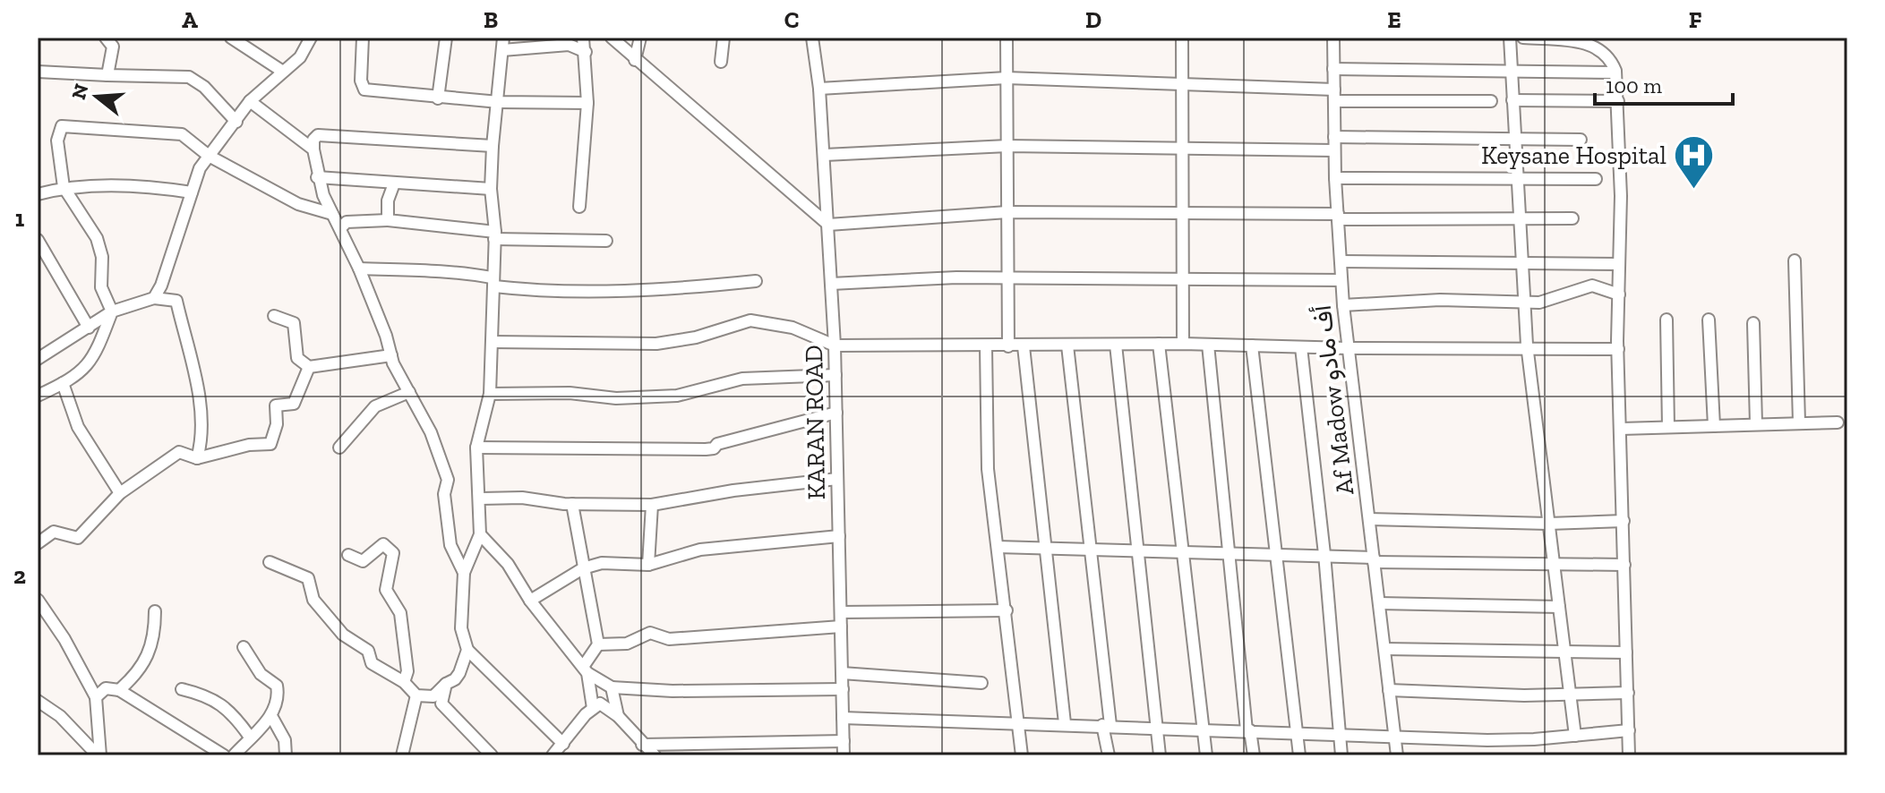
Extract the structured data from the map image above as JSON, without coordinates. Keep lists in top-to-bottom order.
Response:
{
  "streets": {
    "street": ["Af Madow أف مادو", "KARAN ROAD"]
  },
  "places": {
    "hospital": ["Keysane Hospital"]
  },
  "scale_bar": "100 m",
  "north": "left",
  "grid": {
    "columns": [
      "A",
      "B",
      "C",
      "D",
      "E",
      "F"
    ],
    "rows": ["1", "2"]
  }
}
